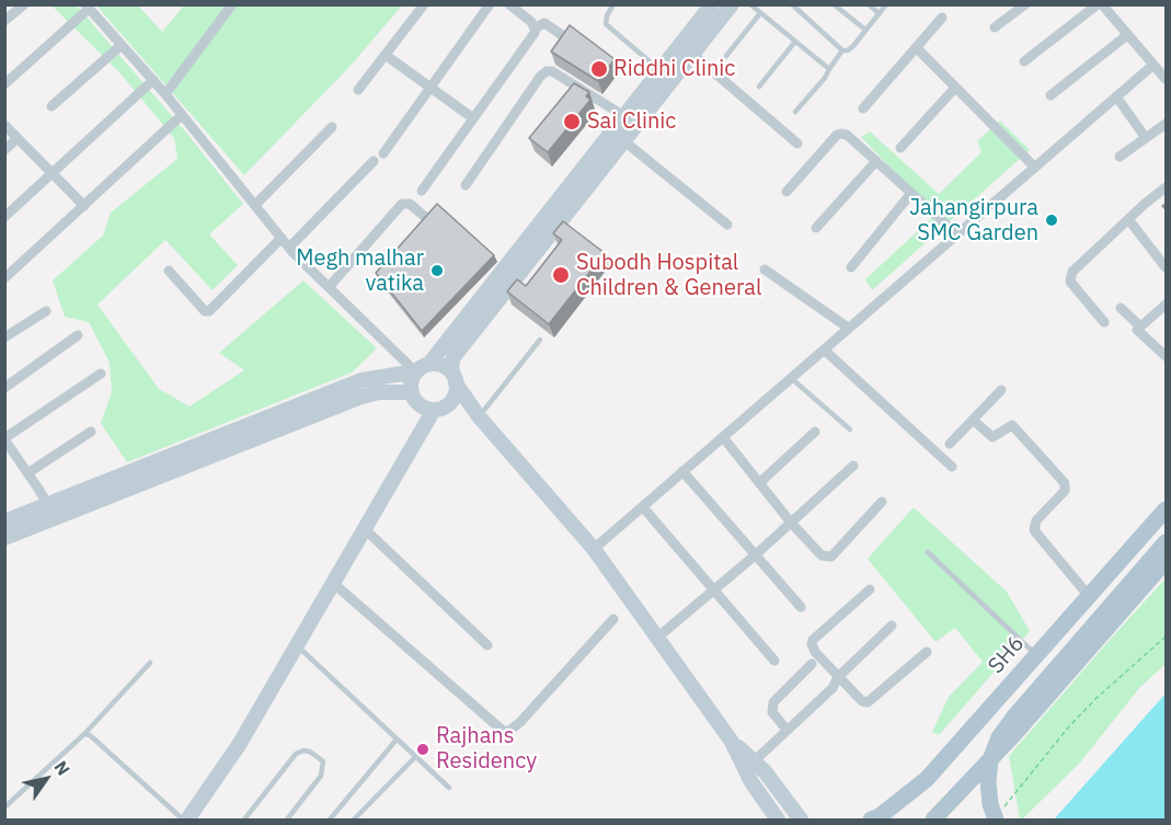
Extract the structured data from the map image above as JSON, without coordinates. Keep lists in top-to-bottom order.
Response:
{
  "streets": {
    "main road": ["SH6"]
  },
  "places": [
    "Riddhi Clinic",
    "Sai Clinic",
    "Jahangirpura SMC Garden",
    "Megh malhar vatika",
    "Subodh Hospital Children & General",
    "Rajhans Residency"
  ],
  "north": "top right"
}
